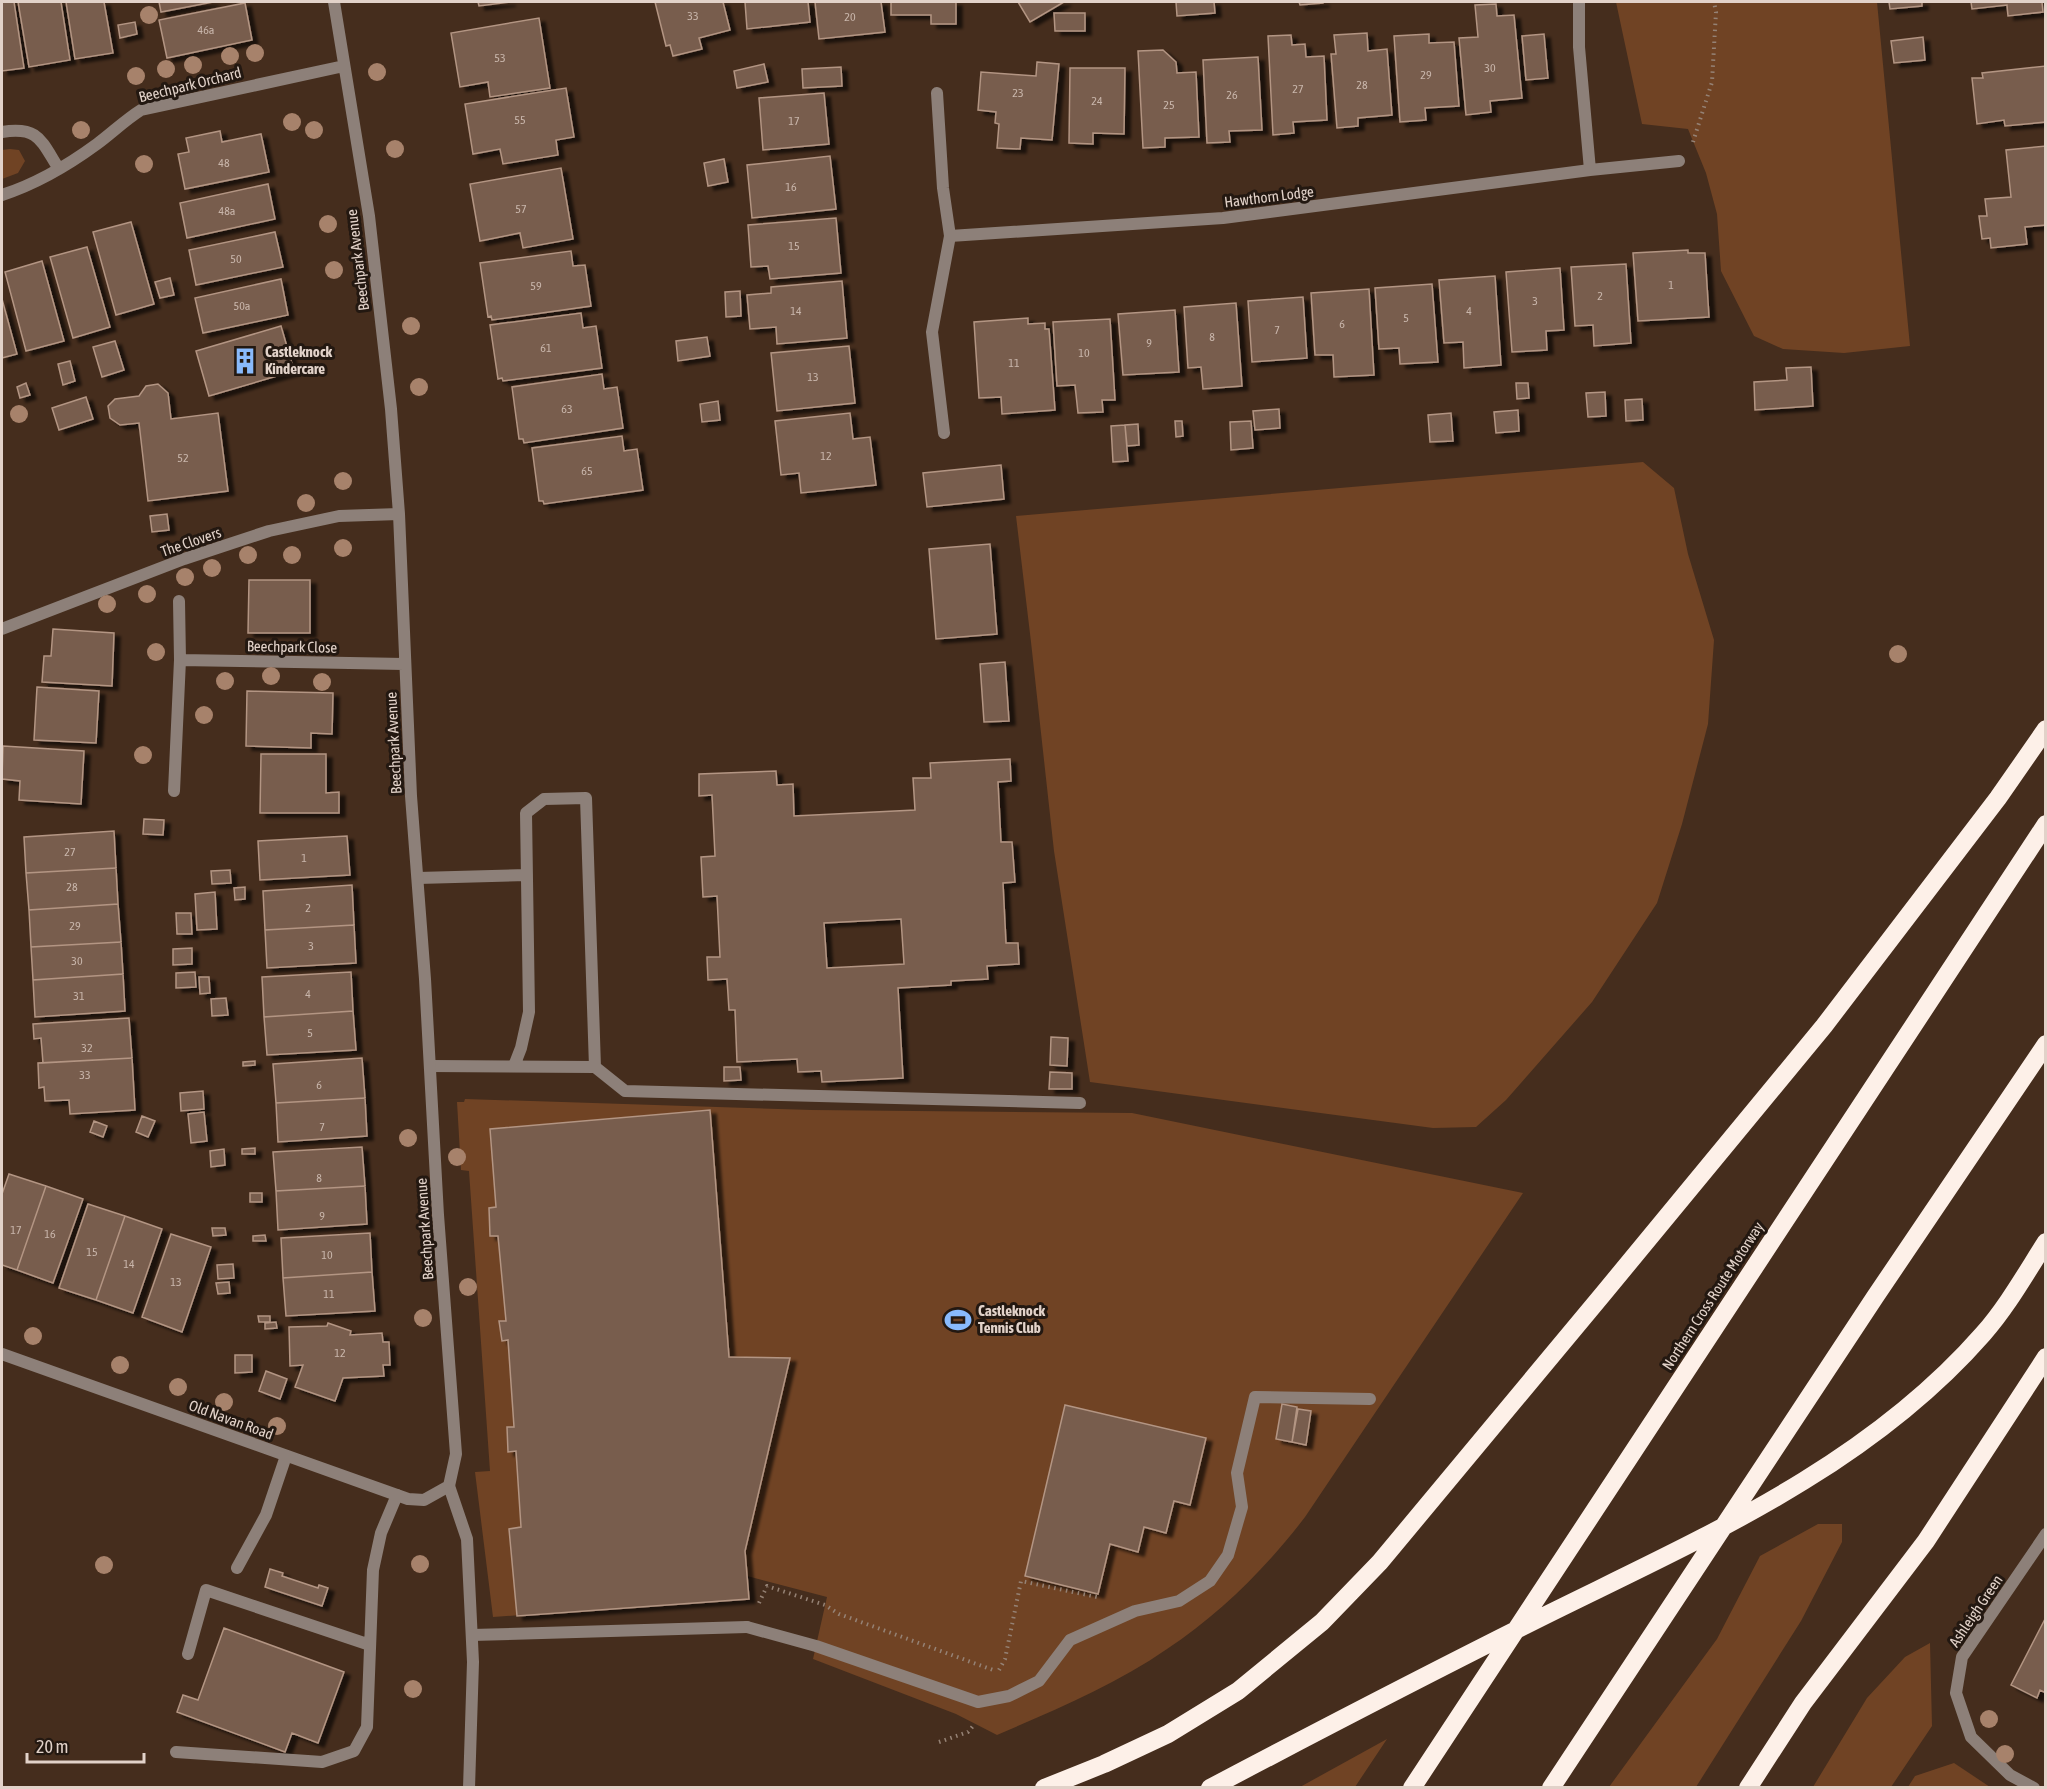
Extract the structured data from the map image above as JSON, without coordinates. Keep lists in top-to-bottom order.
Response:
{
  "streets": {
    "highway": ["Northern Cross Route Motorway"],
    "street": [
      "Beechpark Orchard",
      "Hawthorn Lodge",
      "Beechpark Avenue",
      "The Clovers",
      "Beechpark Close",
      "Old Navan Road",
      "Ashleigh Green"
    ]
  },
  "crossings": [
    ["Beechpark Orchard", "Beechpark Avenue"],
    ["Beechpark Avenue", "The Clovers"],
    ["Beechpark Avenue", "Beechpark Close"],
    ["Beechpark Avenue", "Old Navan Road"]
  ],
  "places": {
    "building": ["Castleknock Kindercare"],
    "sports": ["Castleknock Tennis Club"]
  },
  "house_numbers": [
    "33",
    "20",
    "46a",
    "53",
    "30",
    "29",
    "28",
    "27",
    "23",
    "26",
    "24",
    "25",
    "55",
    "17",
    "48",
    "16",
    "57",
    "48a",
    "15",
    "50",
    "1",
    "59",
    "2",
    "3",
    "50a",
    "14",
    "4",
    "5",
    "6",
    "7",
    "8",
    "9",
    "61",
    "10",
    "11",
    "13",
    "63",
    "12",
    "52",
    "65",
    "27",
    "1",
    "28",
    "2",
    "29",
    "3",
    "30",
    "4",
    "31",
    "5",
    "32",
    "33",
    "6",
    "7",
    "8",
    "9",
    "17",
    "16",
    "15",
    "10",
    "14",
    "13",
    "11",
    "12"
  ],
  "scale_bar": "20 m"
}
